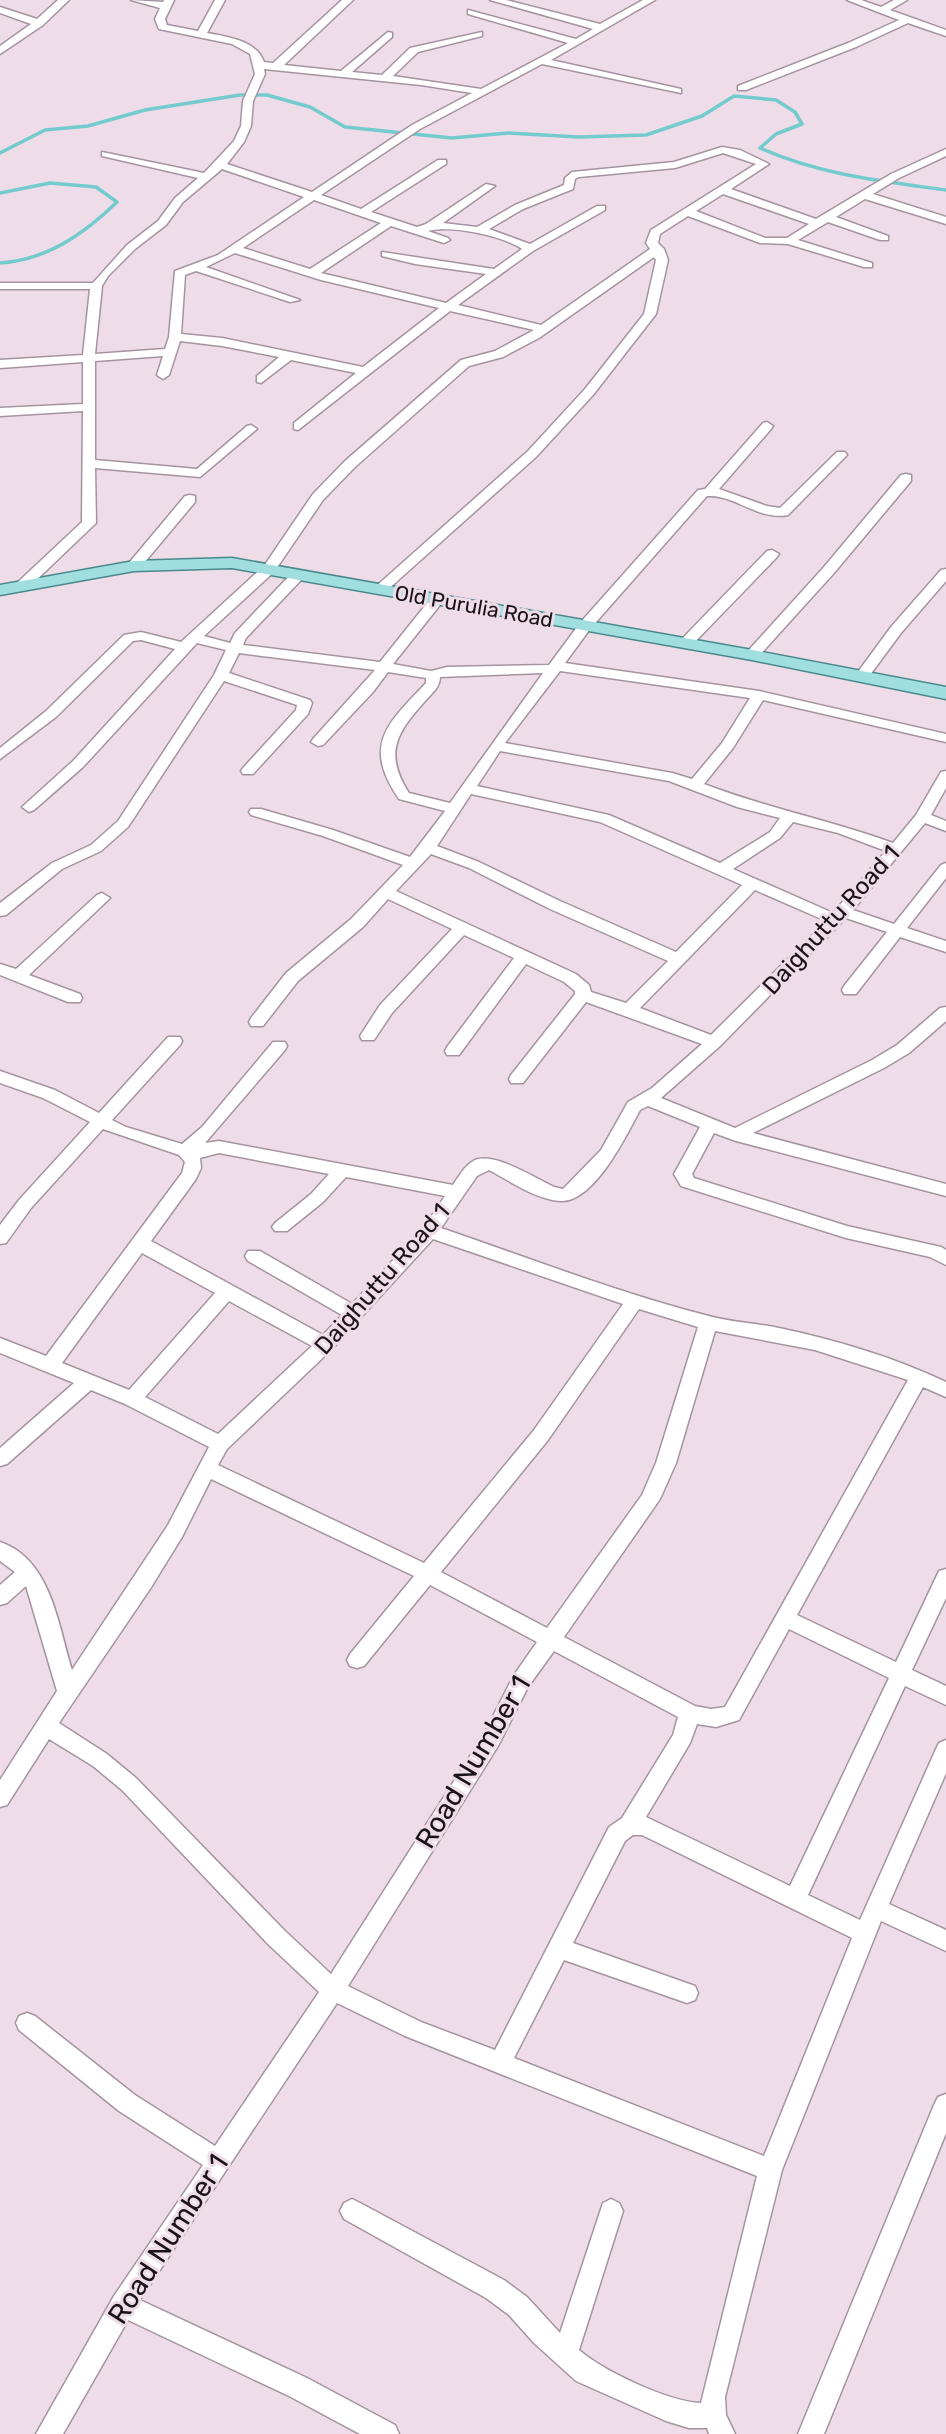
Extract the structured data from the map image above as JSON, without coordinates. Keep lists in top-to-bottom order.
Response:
{
  "streets": {
    "main road": ["Old Purulia Road"],
    "street": ["Daighuttu Road 1", "Road Number 1"]
  }
}
